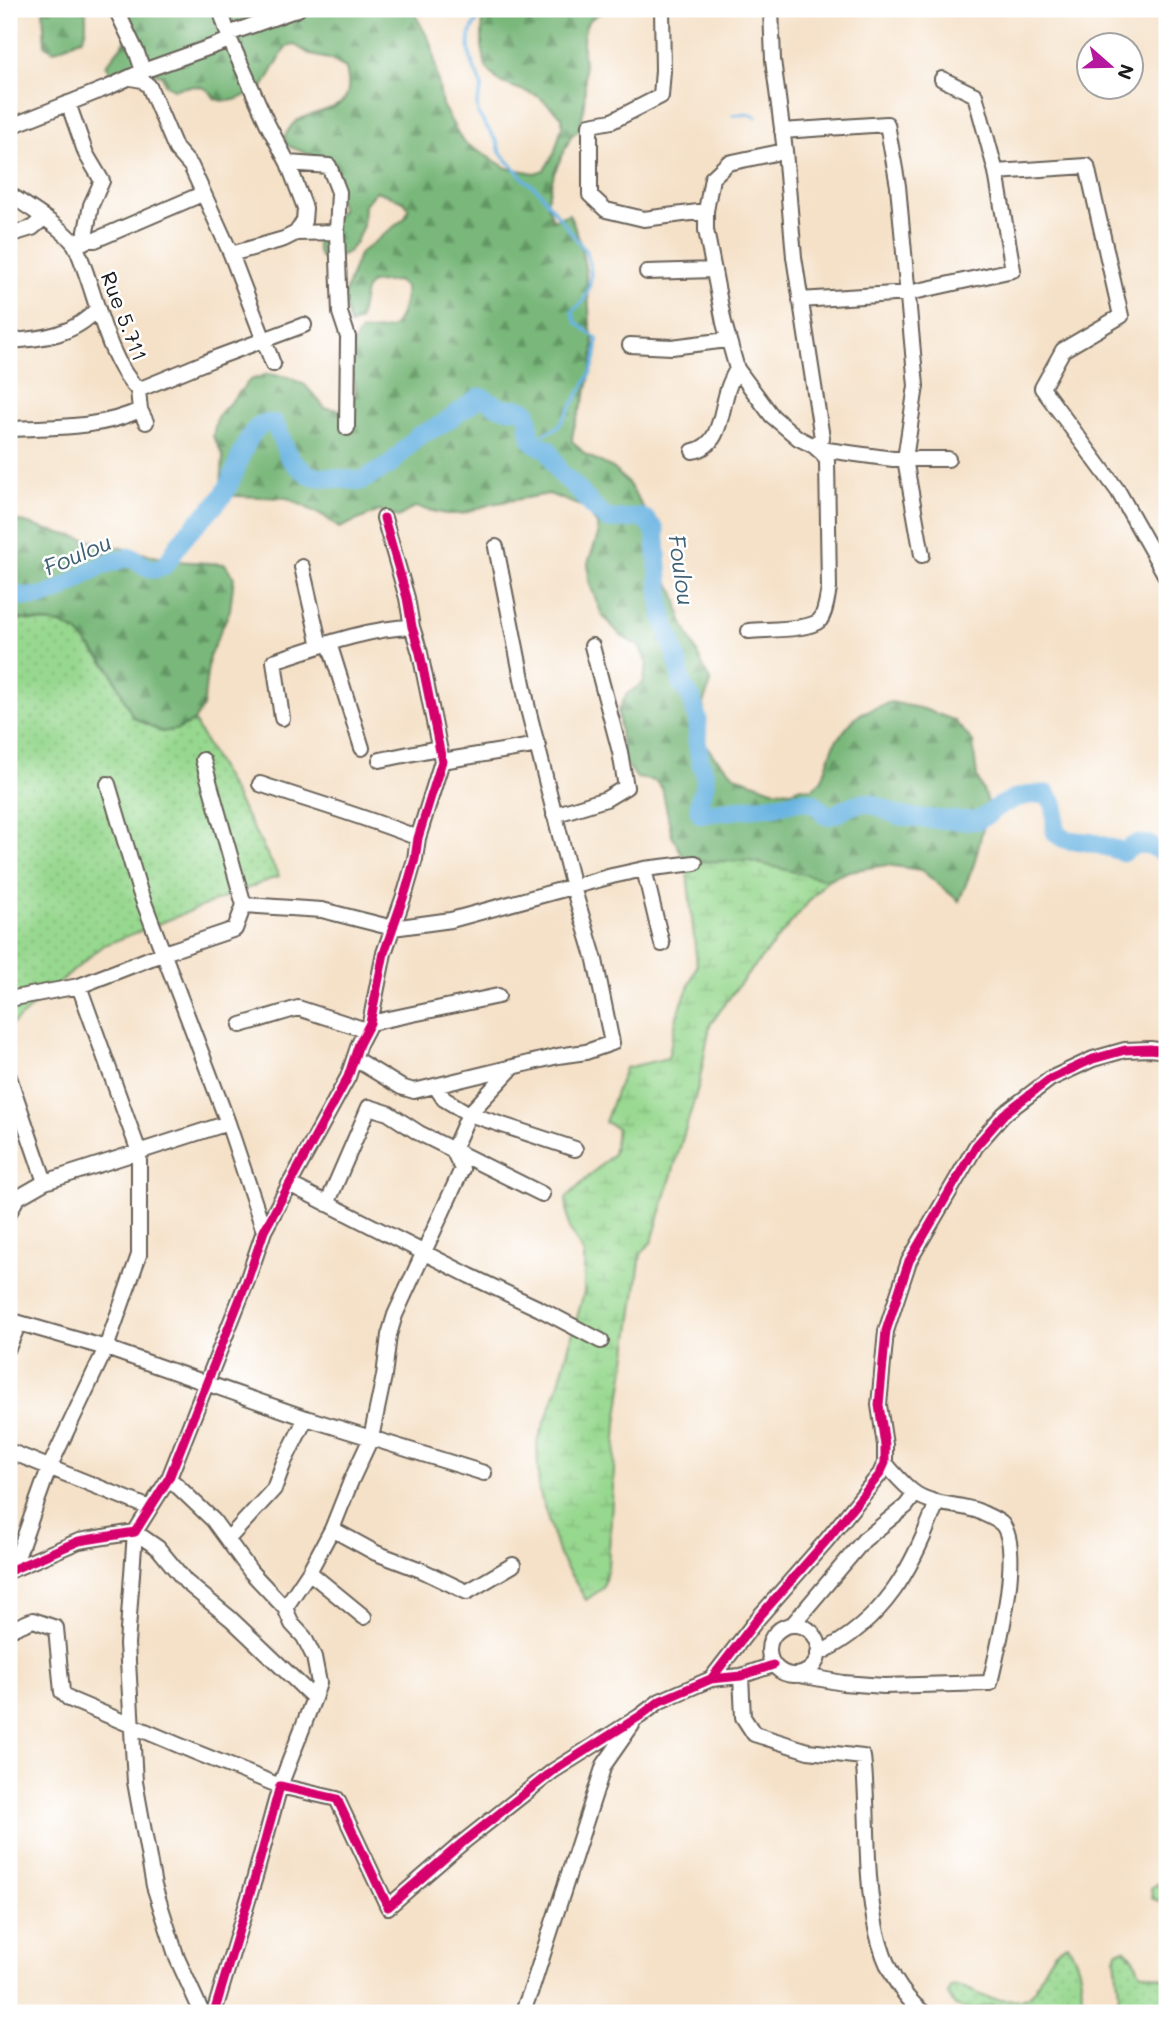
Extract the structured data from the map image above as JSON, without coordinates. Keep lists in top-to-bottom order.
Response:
{
  "streets": {
    "street": ["Rue 5.711"]
  },
  "water": ["Foulou"],
  "north": "right"
}
